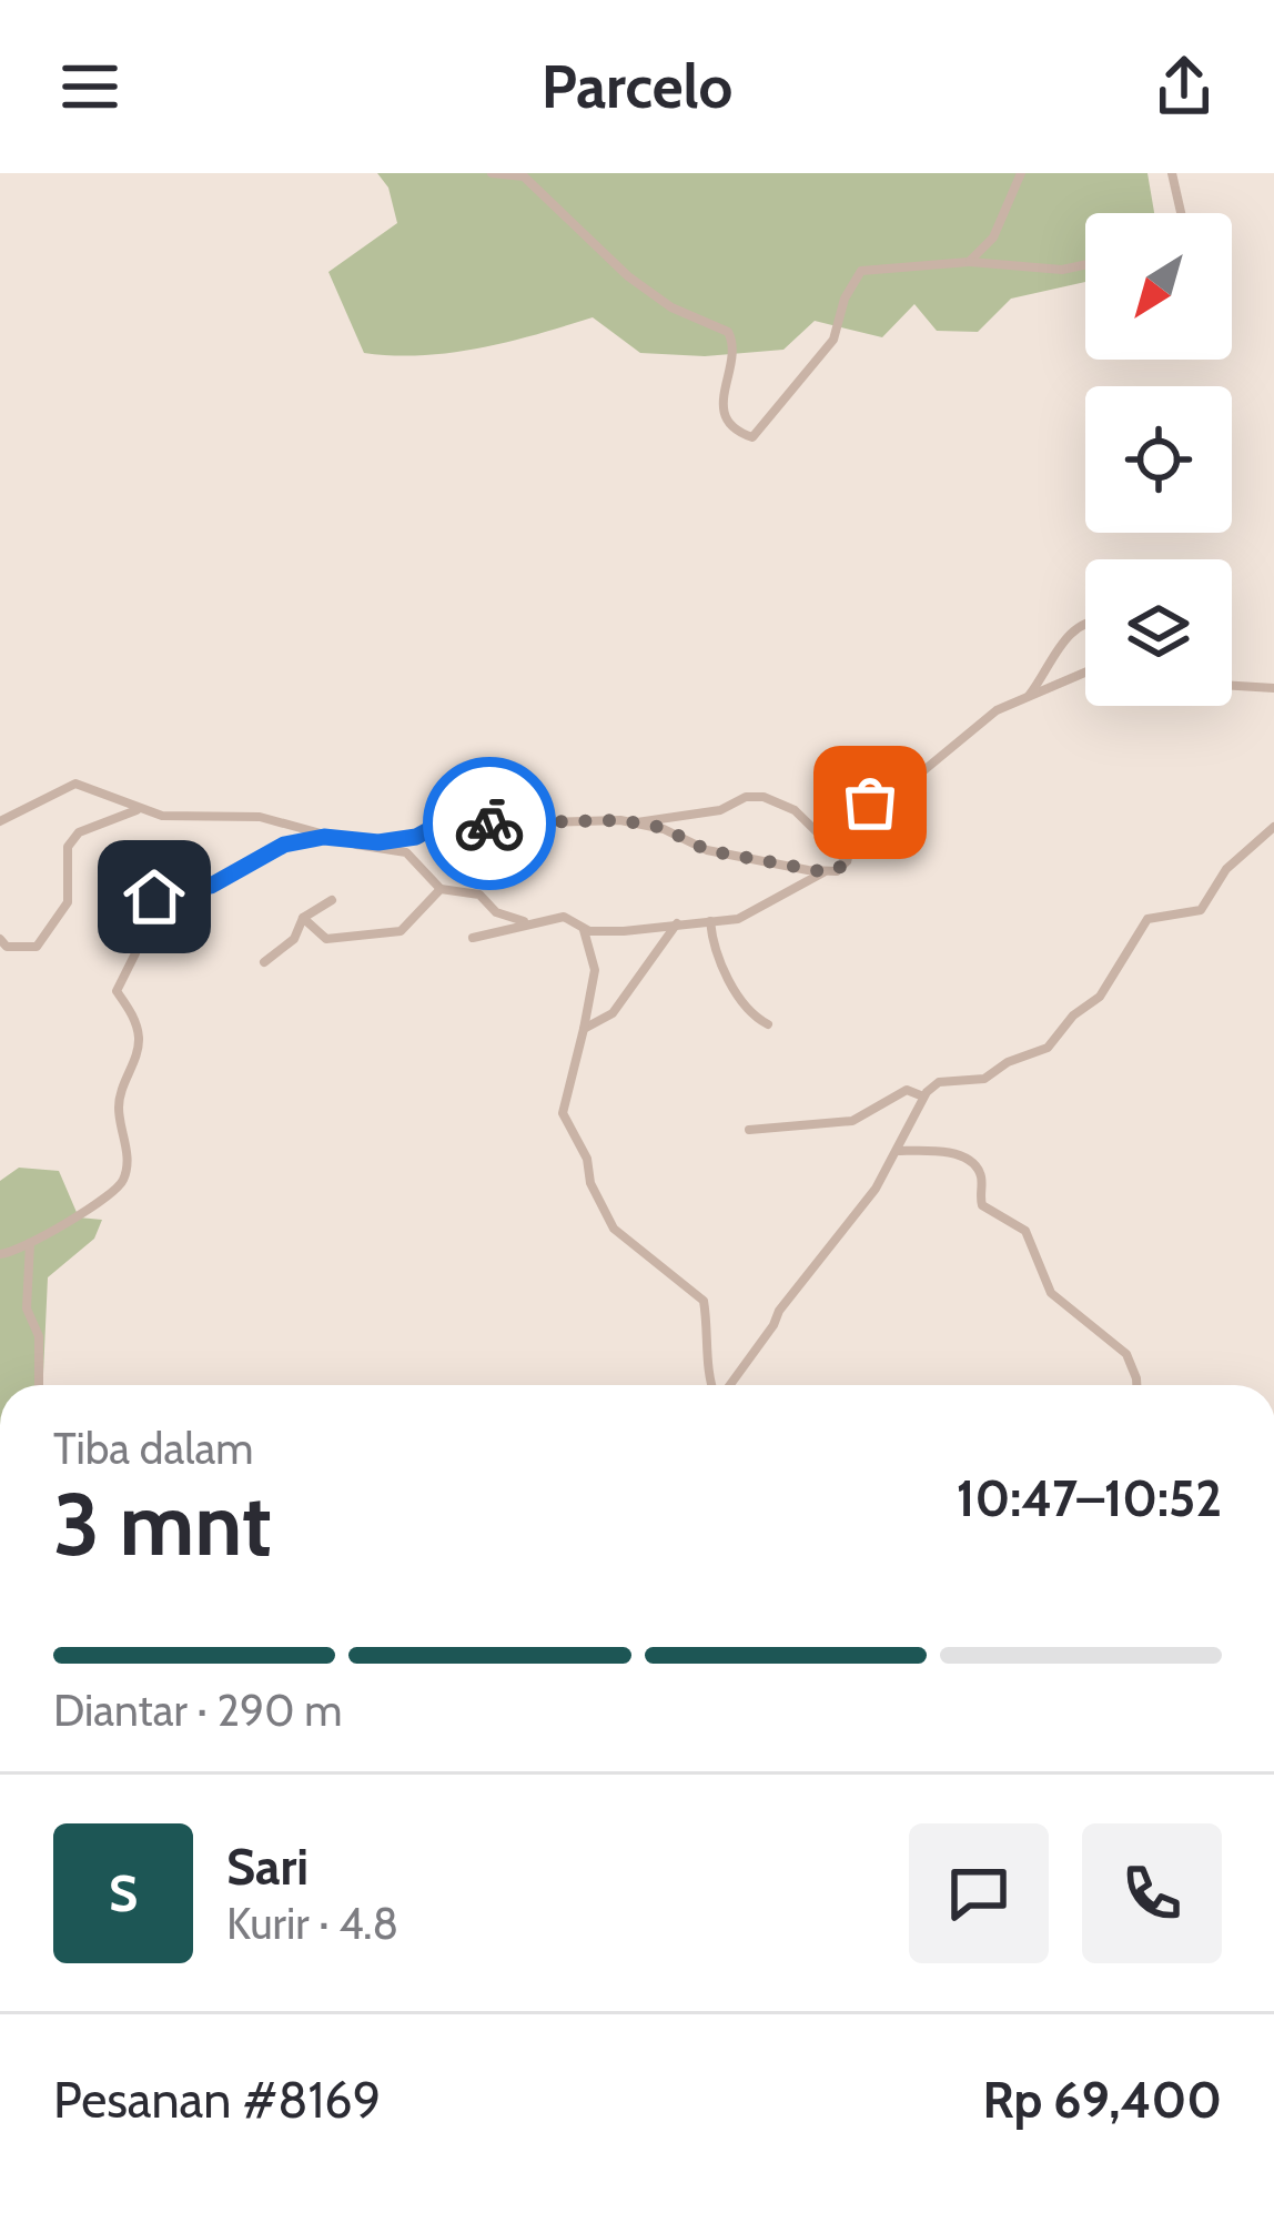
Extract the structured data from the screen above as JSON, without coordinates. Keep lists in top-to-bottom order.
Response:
{
  "north": "bottom left",
  "page": {
    "header": "Parcelo",
    "heading": ["3 mnt", "Tiba dalam", "10:47–10:52"],
    "panel": [
      "Sari",
      "Kurir · 4.8",
      "Pesanan #8169",
      "Rp 69,400"
    ],
    "bar": "Diantar · 290 m",
    "round": "S"
  }
}
